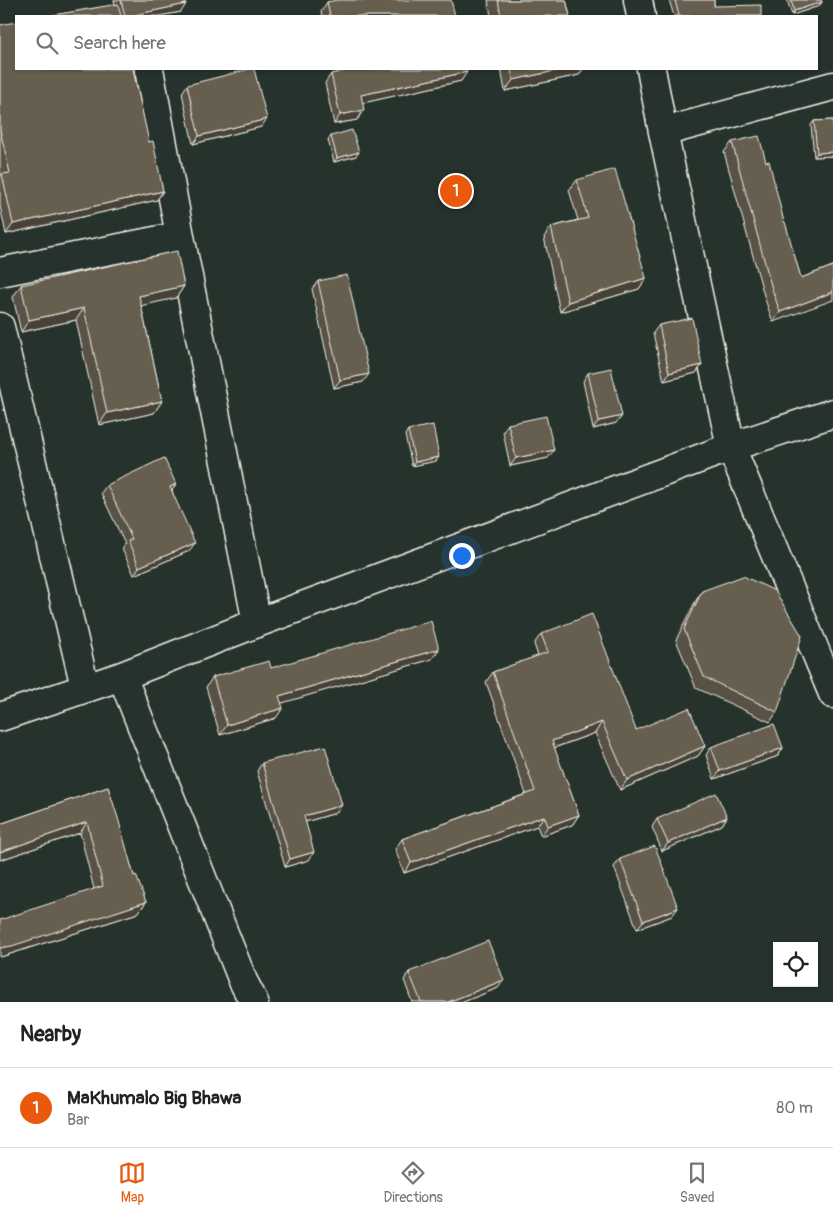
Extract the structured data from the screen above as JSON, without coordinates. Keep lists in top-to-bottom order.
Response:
{
  "page": {
    "search": "Search here",
    "pins": "1",
    "heading": "Nearby",
    "list": [
      {
        "mark": "1",
        "name": "MaKhumalo Big Bhawa",
        "note": "Bar",
        "value": "80 m"
      }
    ],
    "nav": ["Map", "Directions", "Saved"]
  }
}
